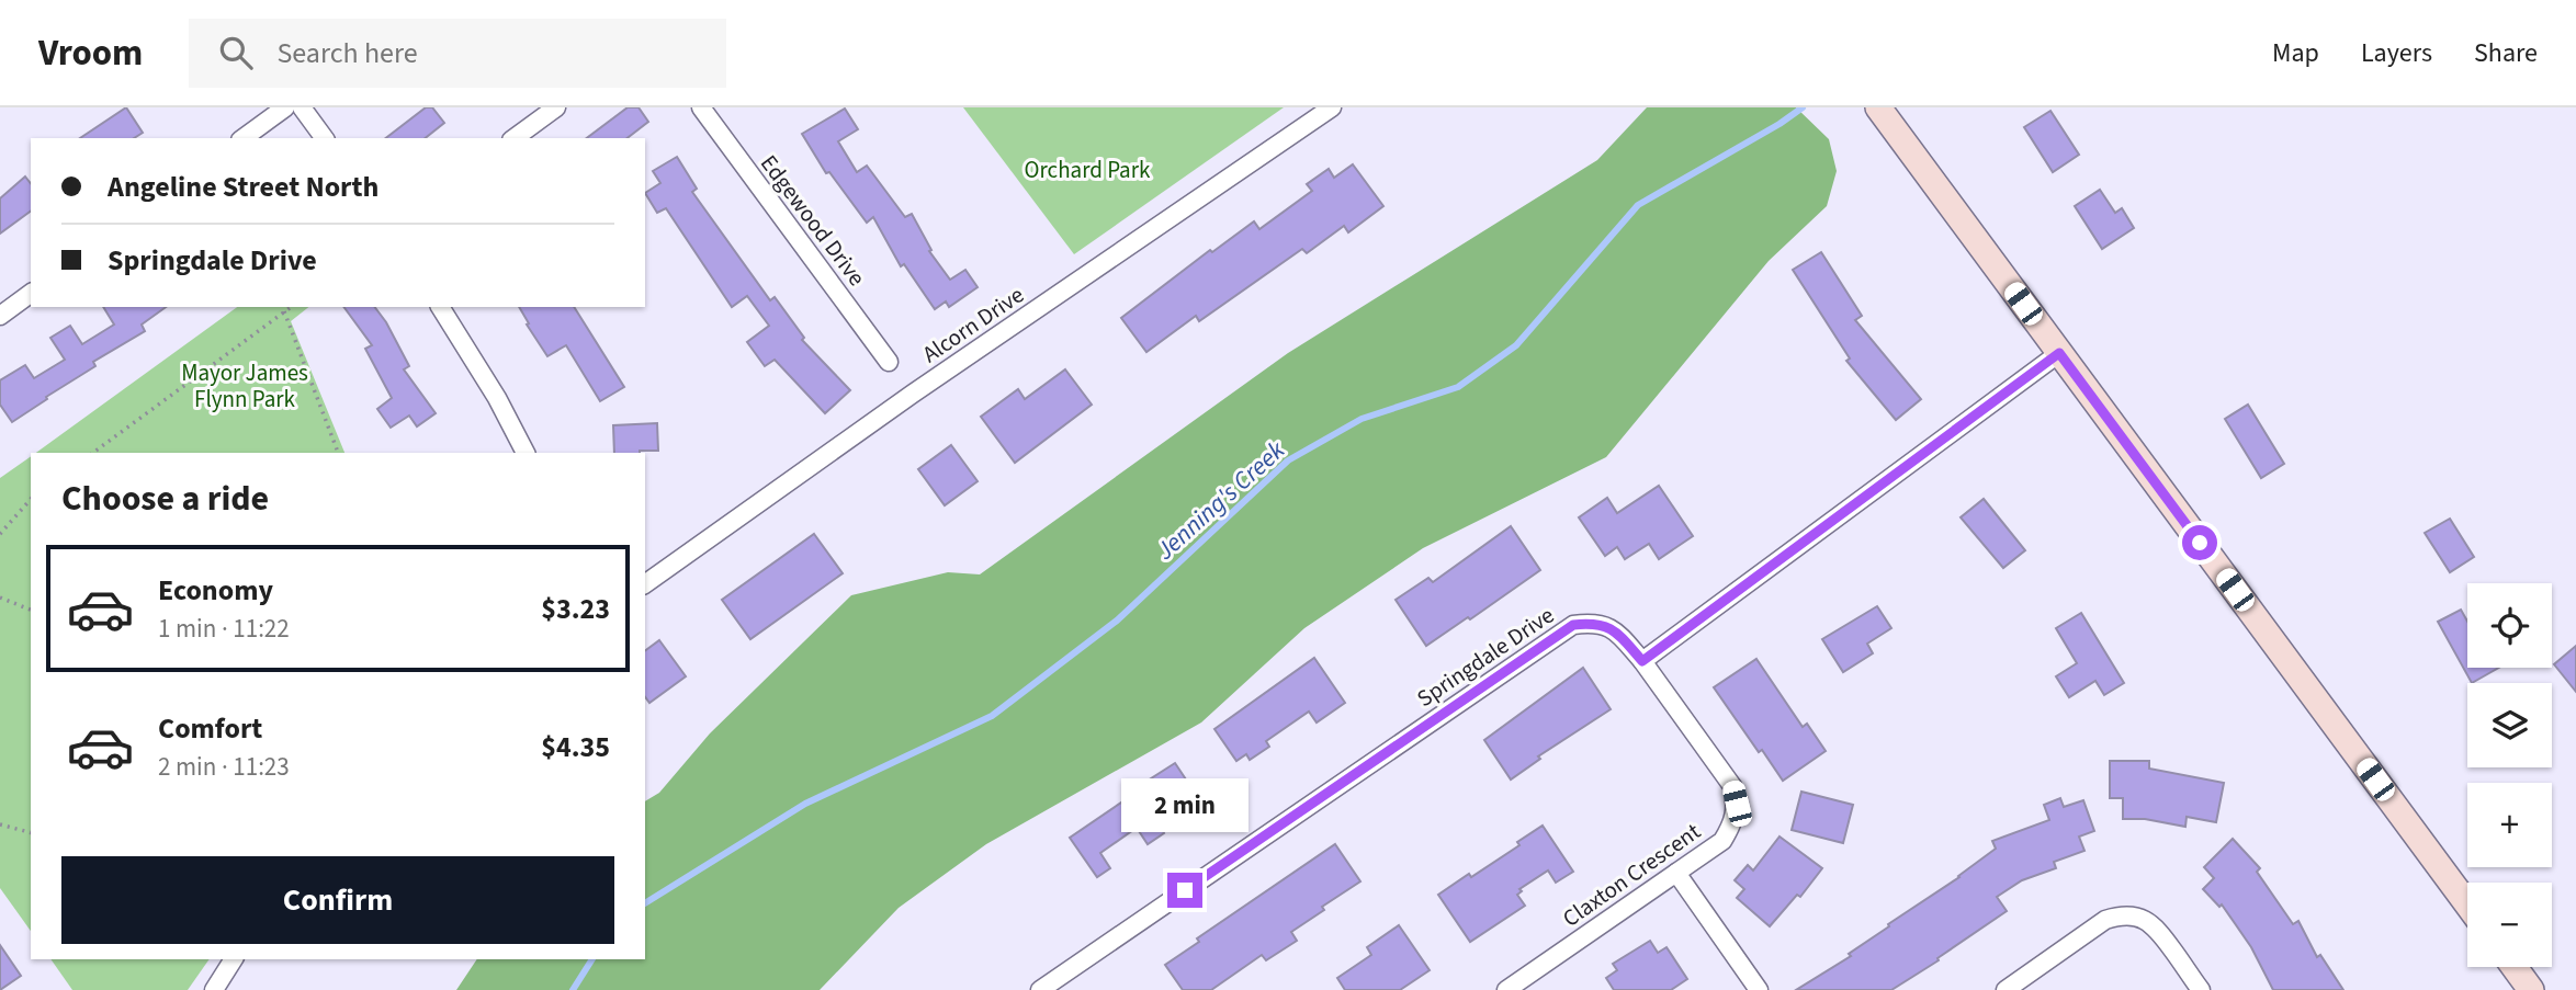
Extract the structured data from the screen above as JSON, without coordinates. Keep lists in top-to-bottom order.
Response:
{
  "streets": {
    "street": [
      "Edgewood Drive",
      "Alcorn Drive",
      "Springdale Drive",
      "Claxton Crescent"
    ]
  },
  "crossings": [
    ["Springdale Drive", "Claxton Crescent"]
  ],
  "water": ["Jenning's Creek"],
  "parks": ["Orchard Park", "Mayor James Flynn Park"],
  "page": {
    "header": "Vroom",
    "search": "Search here",
    "nav": ["Map", "Layers", "Share"],
    "banner": ["Angeline Street North", "Springdale Drive"],
    "heading": "Choose a ride",
    "list": [
      {
        "name": "Economy",
        "note": "1 min · 11:22",
        "value": "$3.23"
      },
      {
        "name": "Comfort",
        "note": "2 min · 11:23",
        "value": "$4.35"
      }
    ],
    "map_buttons": ["+", "−"],
    "bubble": "2 min",
    "buttons": "Confirm"
  }
}
